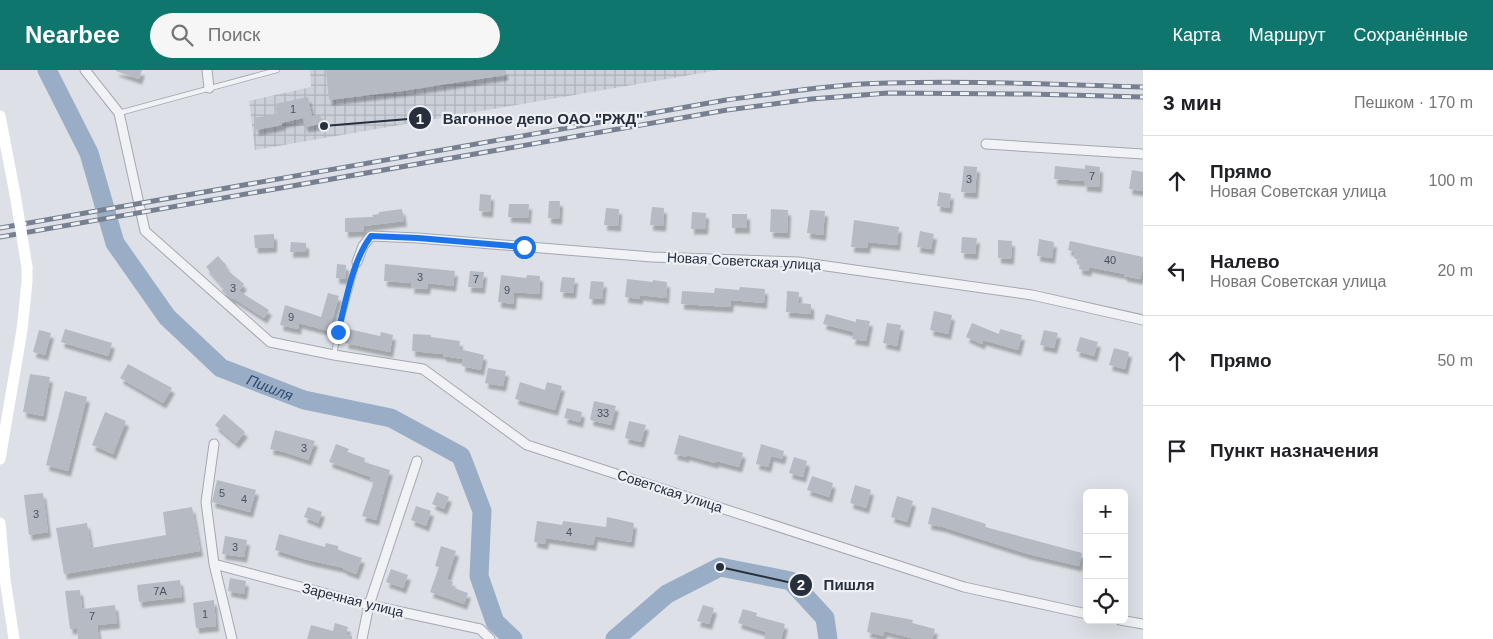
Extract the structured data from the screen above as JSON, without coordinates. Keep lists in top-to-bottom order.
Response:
{
  "streets": {
    "street": ["Новая Советская улица", "Советская улица", "Заречная улица"]
  },
  "water": ["Пишля"],
  "places": ["Вагонное депо ОАО \"РЖД\"", "Пишля"],
  "house_numbers": [
    "1",
    "7",
    "3",
    "40",
    "3",
    "7",
    "3",
    "9",
    "9",
    "33",
    "3",
    "5",
    "4",
    "3",
    "4",
    "3",
    "7А",
    "1",
    "7"
  ],
  "page": {
    "header": "Nearbee",
    "search": "Поиск",
    "nav": ["Карта", "Маршрут", "Сохранённые"],
    "heading": ["3 мин", "Пешком · 170 m"],
    "list": [
      ["Прямо", "Новая Советская улица", "100 m"],
      ["Налево", "Новая Советская улица", "20 m"],
      ["Прямо", "50 m"],
      "Пункт назначения"
    ],
    "map_buttons": ["+", "−"]
  }
}
